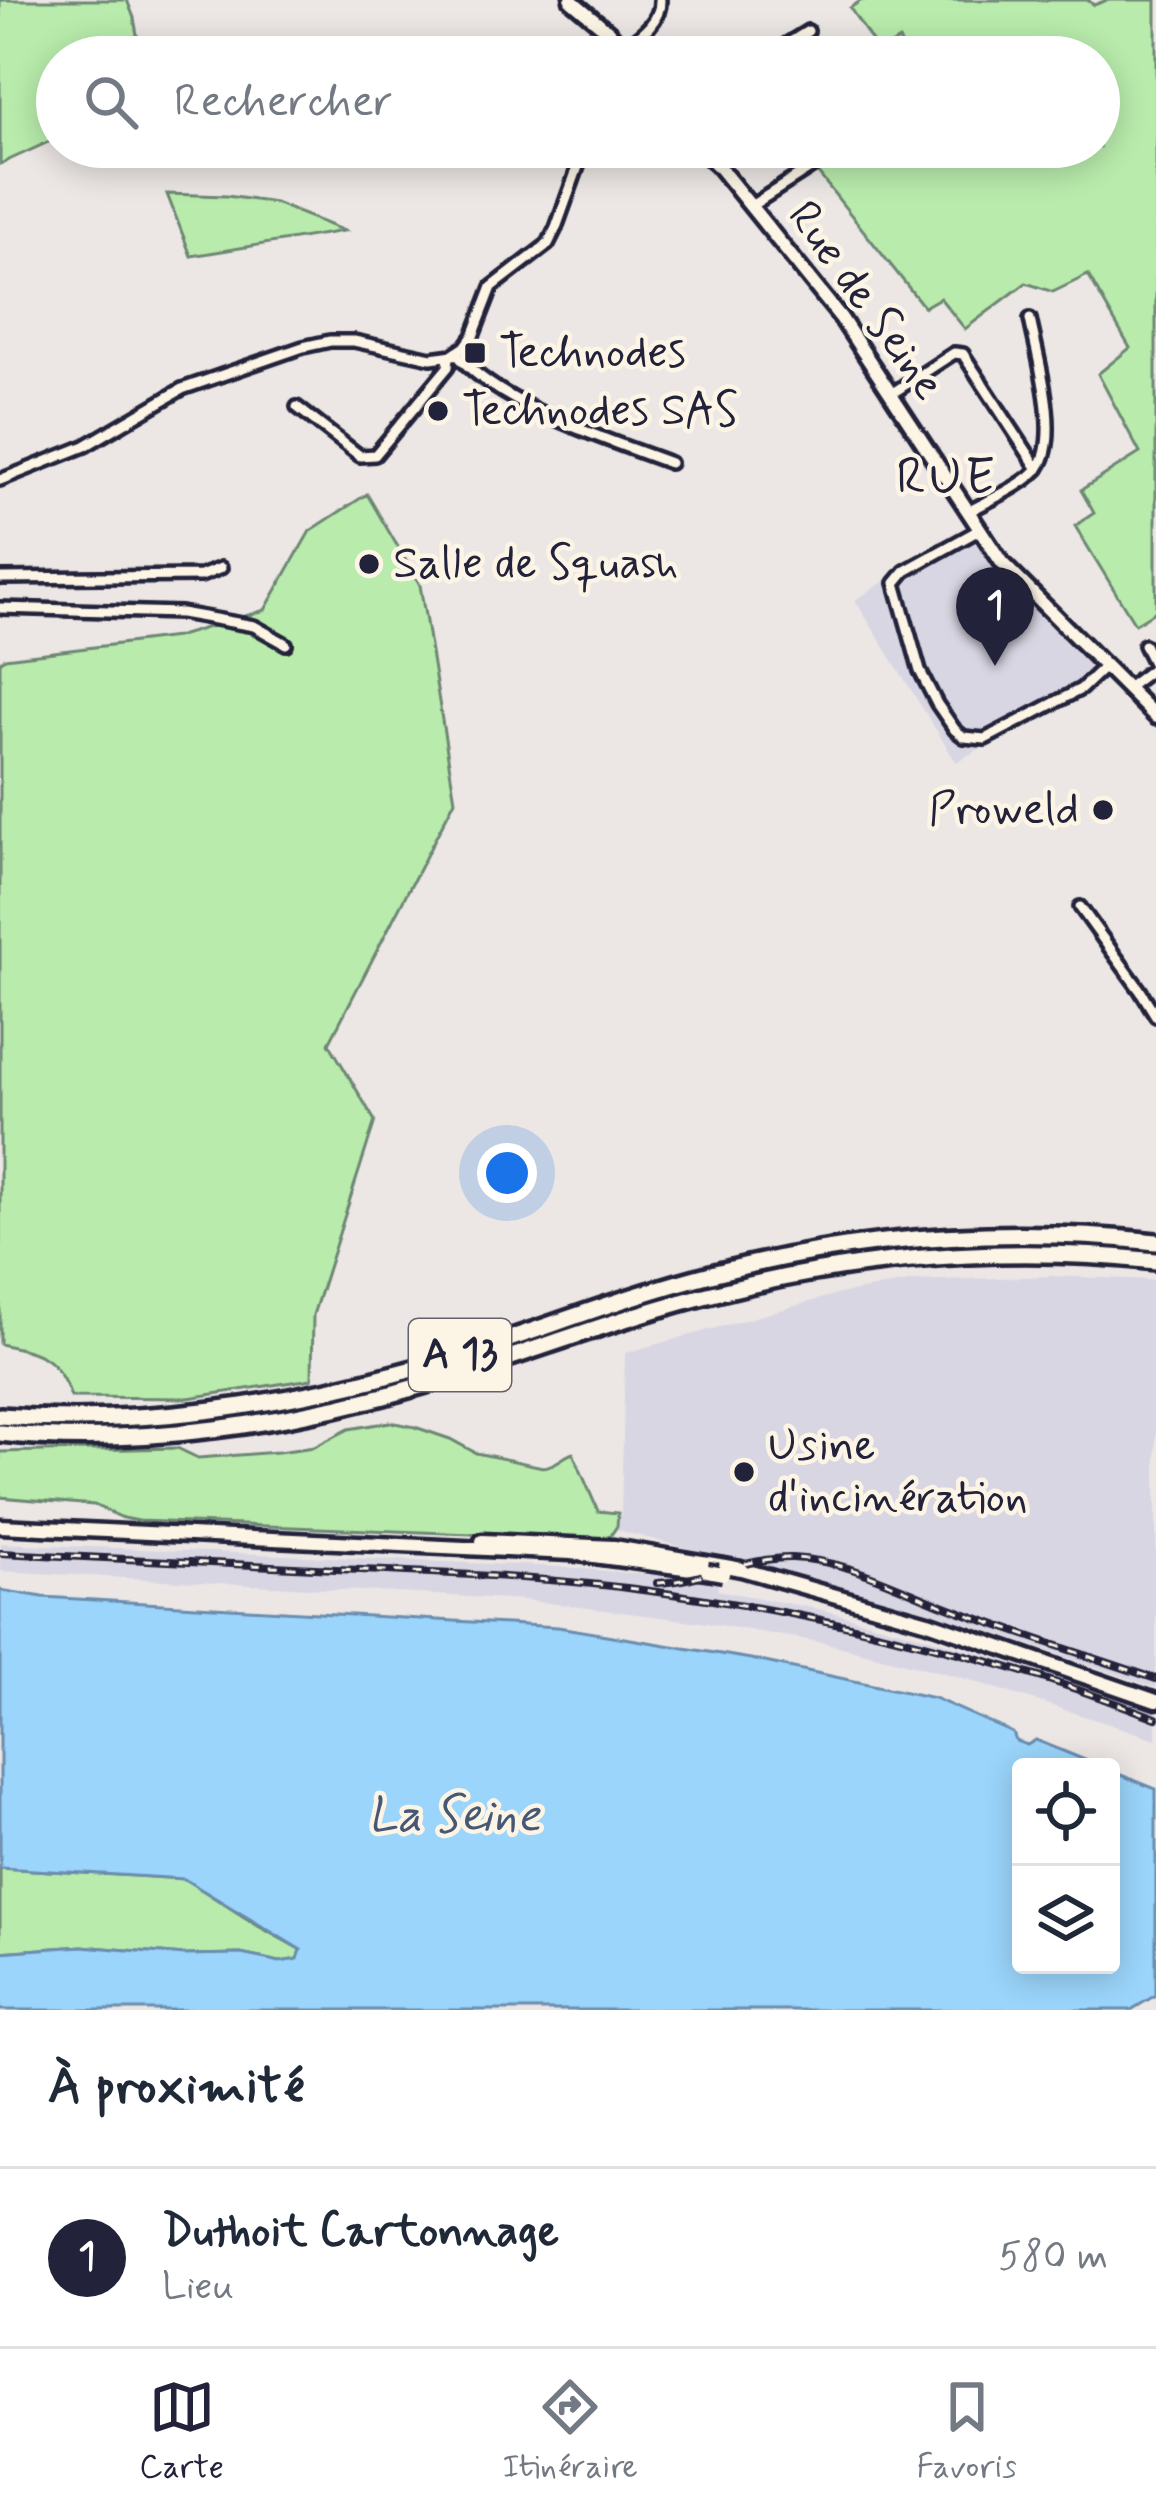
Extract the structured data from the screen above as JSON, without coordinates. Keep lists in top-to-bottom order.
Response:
{
  "streets": {
    "highway": ["A 13"],
    "main road": ["Rue de Seine"]
  },
  "districts": ["RUE"],
  "water": ["La Seine"],
  "places": {
    "transit": ["Technodes"],
    "other": [
      "Technodes SAS",
      "Salle de Squash",
      "Proweld",
      "Usine d'incinération"
    ]
  },
  "page": {
    "search": "Rechercher",
    "pins": "1",
    "heading": "À proximité",
    "list": [
      {
        "mark": "1",
        "name": "Duthoit Cartonnage",
        "note": "Lieu",
        "value": "580 m"
      }
    ],
    "nav": ["Carte", "Itinéraire", "Favoris"]
  }
}
